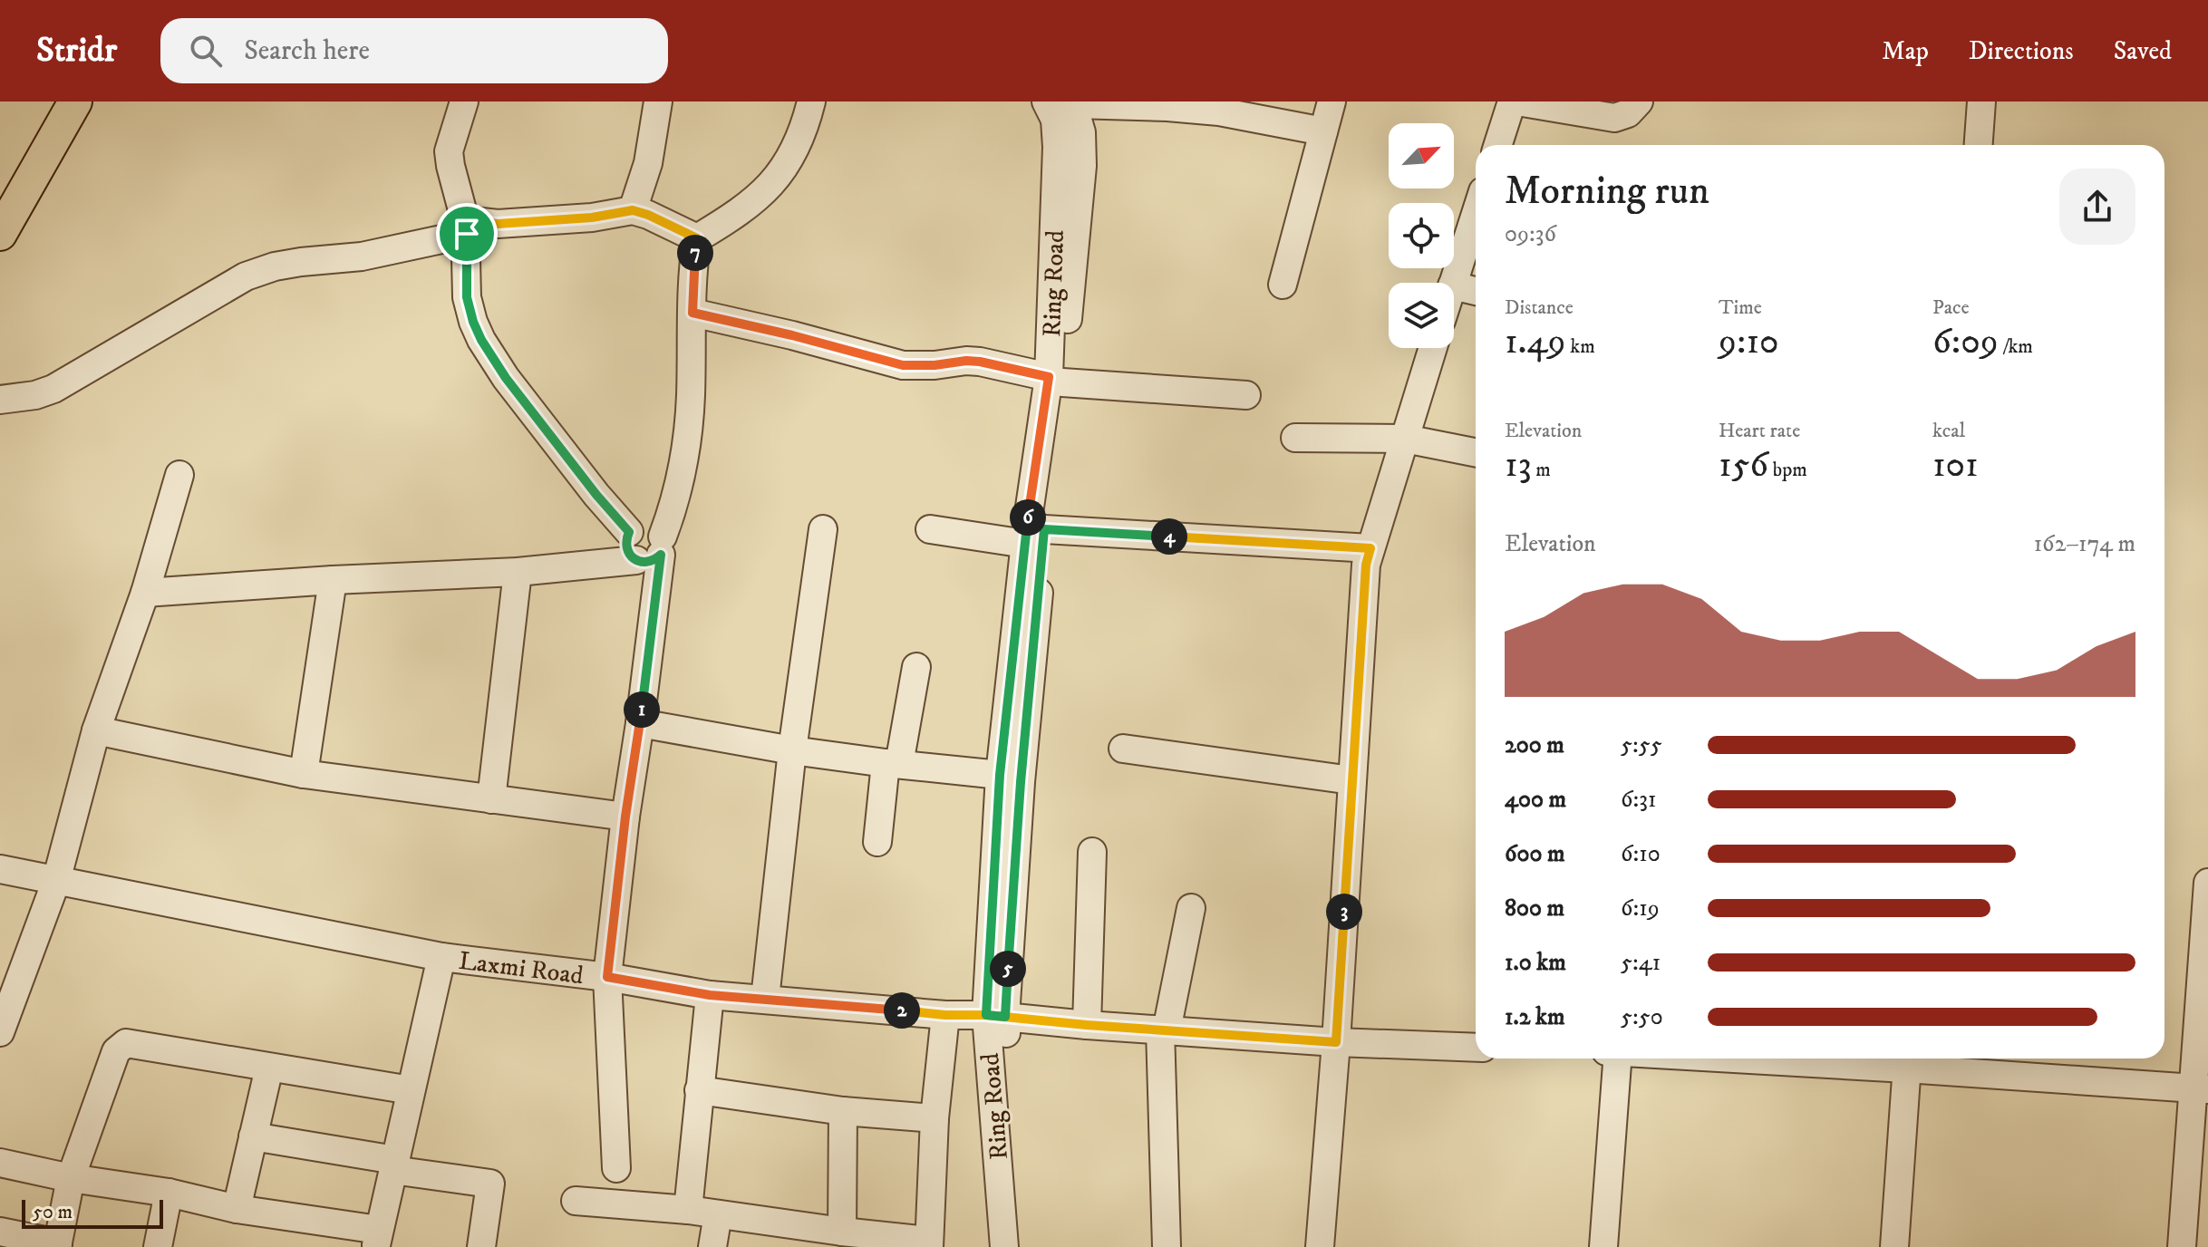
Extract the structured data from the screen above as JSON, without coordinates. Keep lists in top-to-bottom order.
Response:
{
  "streets": {
    "street": ["Ring Road", "Laxmi Road"]
  },
  "crossings": [
    ["Ring Road", "Laxmi Road"]
  ],
  "scale_bar": "50 m",
  "north": "top right",
  "page": {
    "header": "Stridr",
    "search": "Search here",
    "nav": ["Map", "Directions", "Saved"],
    "heading": ["Morning run", "09:36"],
    "pins": [
      "7",
      "6",
      "4",
      "1",
      "3",
      "5",
      "2"
    ],
    "stats": [
      ["Distance", "1.49 km"],
      ["Time", "9:10"],
      ["Pace", "6:09 /km"],
      ["Elevation", "13 m"],
      ["Heart rate", "156 bpm"],
      ["kcal", "101"]
    ],
    "chart": ["Elevation", "162–174 m"],
    "list": [
      {
        "name": "200 m",
        "note": "5:55"
      },
      {
        "name": "400 m",
        "note": "6:31"
      },
      {
        "name": "600 m",
        "note": "6:10"
      },
      {
        "name": "800 m",
        "note": "6:19"
      },
      {
        "name": "1.0 km",
        "note": "5:41"
      },
      {
        "name": "1.2 km",
        "note": "5:50"
      }
    ],
    "scale": "50 m"
  }
}
